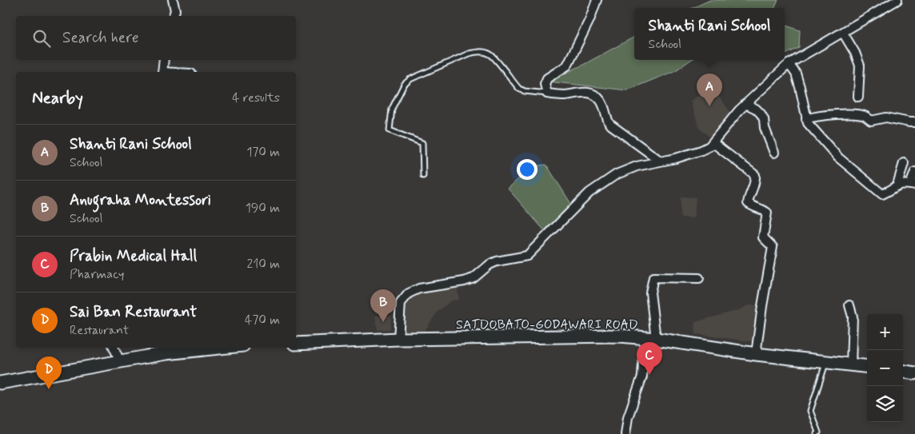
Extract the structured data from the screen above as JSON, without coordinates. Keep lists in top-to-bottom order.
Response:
{
  "streets": {
    "street": ["SATDOBATO-GODAWARI ROAD"]
  },
  "page": {
    "popup": ["Shanti Rani School", "School"],
    "search": "Search here",
    "heading": ["Nearby", "4 results"],
    "pins": [
      "A",
      "B",
      "C",
      "D"
    ],
    "list": [
      {
        "mark": "A",
        "name": "Shanti Rani School",
        "note": "School",
        "value": "170 m"
      },
      {
        "mark": "B",
        "name": "Anugraha Montessori",
        "note": "School",
        "value": "190 m"
      },
      {
        "mark": "C",
        "name": "Prabin Medical Hall",
        "note": "Pharmacy",
        "value": "210 m"
      },
      {
        "mark": "D",
        "name": "Sai Ban Restaurant",
        "note": "Restaurant",
        "value": "470 m"
      }
    ],
    "map_buttons": ["+", "−"]
  }
}
